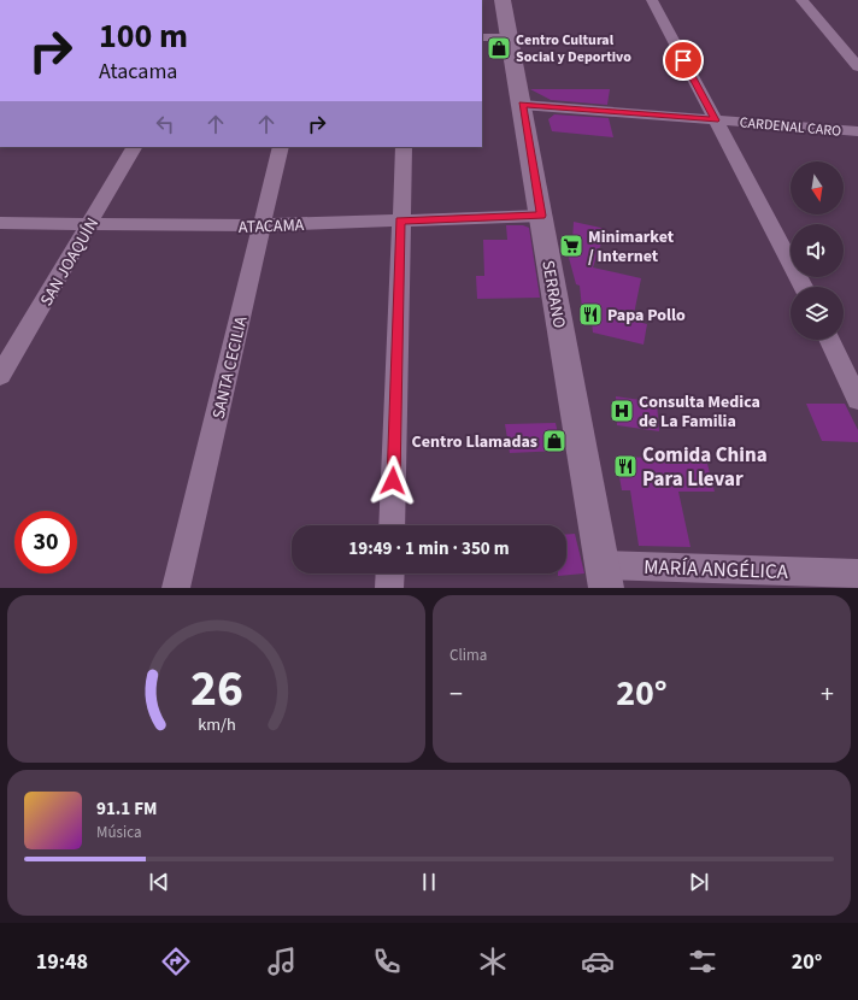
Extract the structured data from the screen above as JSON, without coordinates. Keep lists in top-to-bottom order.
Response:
{
  "streets": {
    "main road": ["SERRANO"],
    "street": [
      "CARDENAL CARO",
      "ATACAMA",
      "SAN JOAQUÍN",
      "SANTA CECILIA",
      "MARÍA ANGÉLICA"
    ]
  },
  "crossings": [
    ["CARDENAL CARO", "SERRANO"],
    ["ATACAMA", "SAN JOAQUÍN"],
    ["ATACAMA", "SERRANO"],
    ["ATACAMA", "SANTA CECILIA"],
    ["SERRANO", "MARÍA ANGÉLICA"]
  ],
  "places": {
    "shop": ["Centro Cultural Social y Deportivo", "Centro Llamadas"],
    "supermarket": ["Minimarket / Internet"],
    "restaurant": ["Papa Pollo", "Comida China Para Llevar"],
    "hospital": ["Consulta Medica de La Familia"]
  },
  "north": "bottom",
  "page": {
    "turn": ["100 m", "Atacama"],
    "limit": "30",
    "trip": "19:49 · 1 min · 350 m",
    "tile": "Clima",
    "heat": ["−", "20°", "+"],
    "song": ["91.1 FM", "Música"],
    "tabs": ["19:48", "20°"],
    "gauge": ["26", "km/h"]
  }
}
